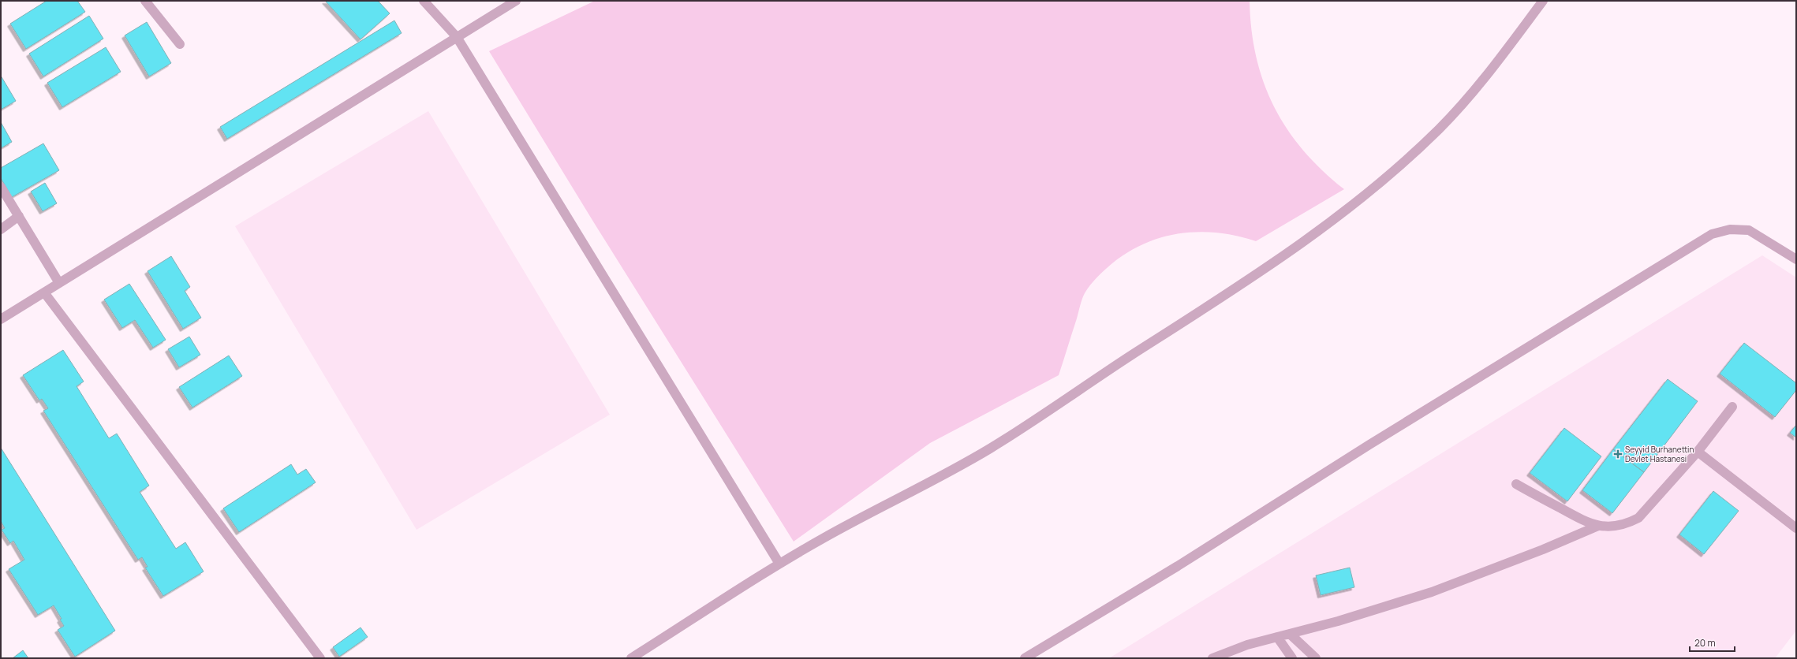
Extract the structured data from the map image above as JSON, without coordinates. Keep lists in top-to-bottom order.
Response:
{
  "places": {
    "health": ["Seyyid Burhanettin Devlet Hastanesi"]
  },
  "scale_bar": "20 m"
}
